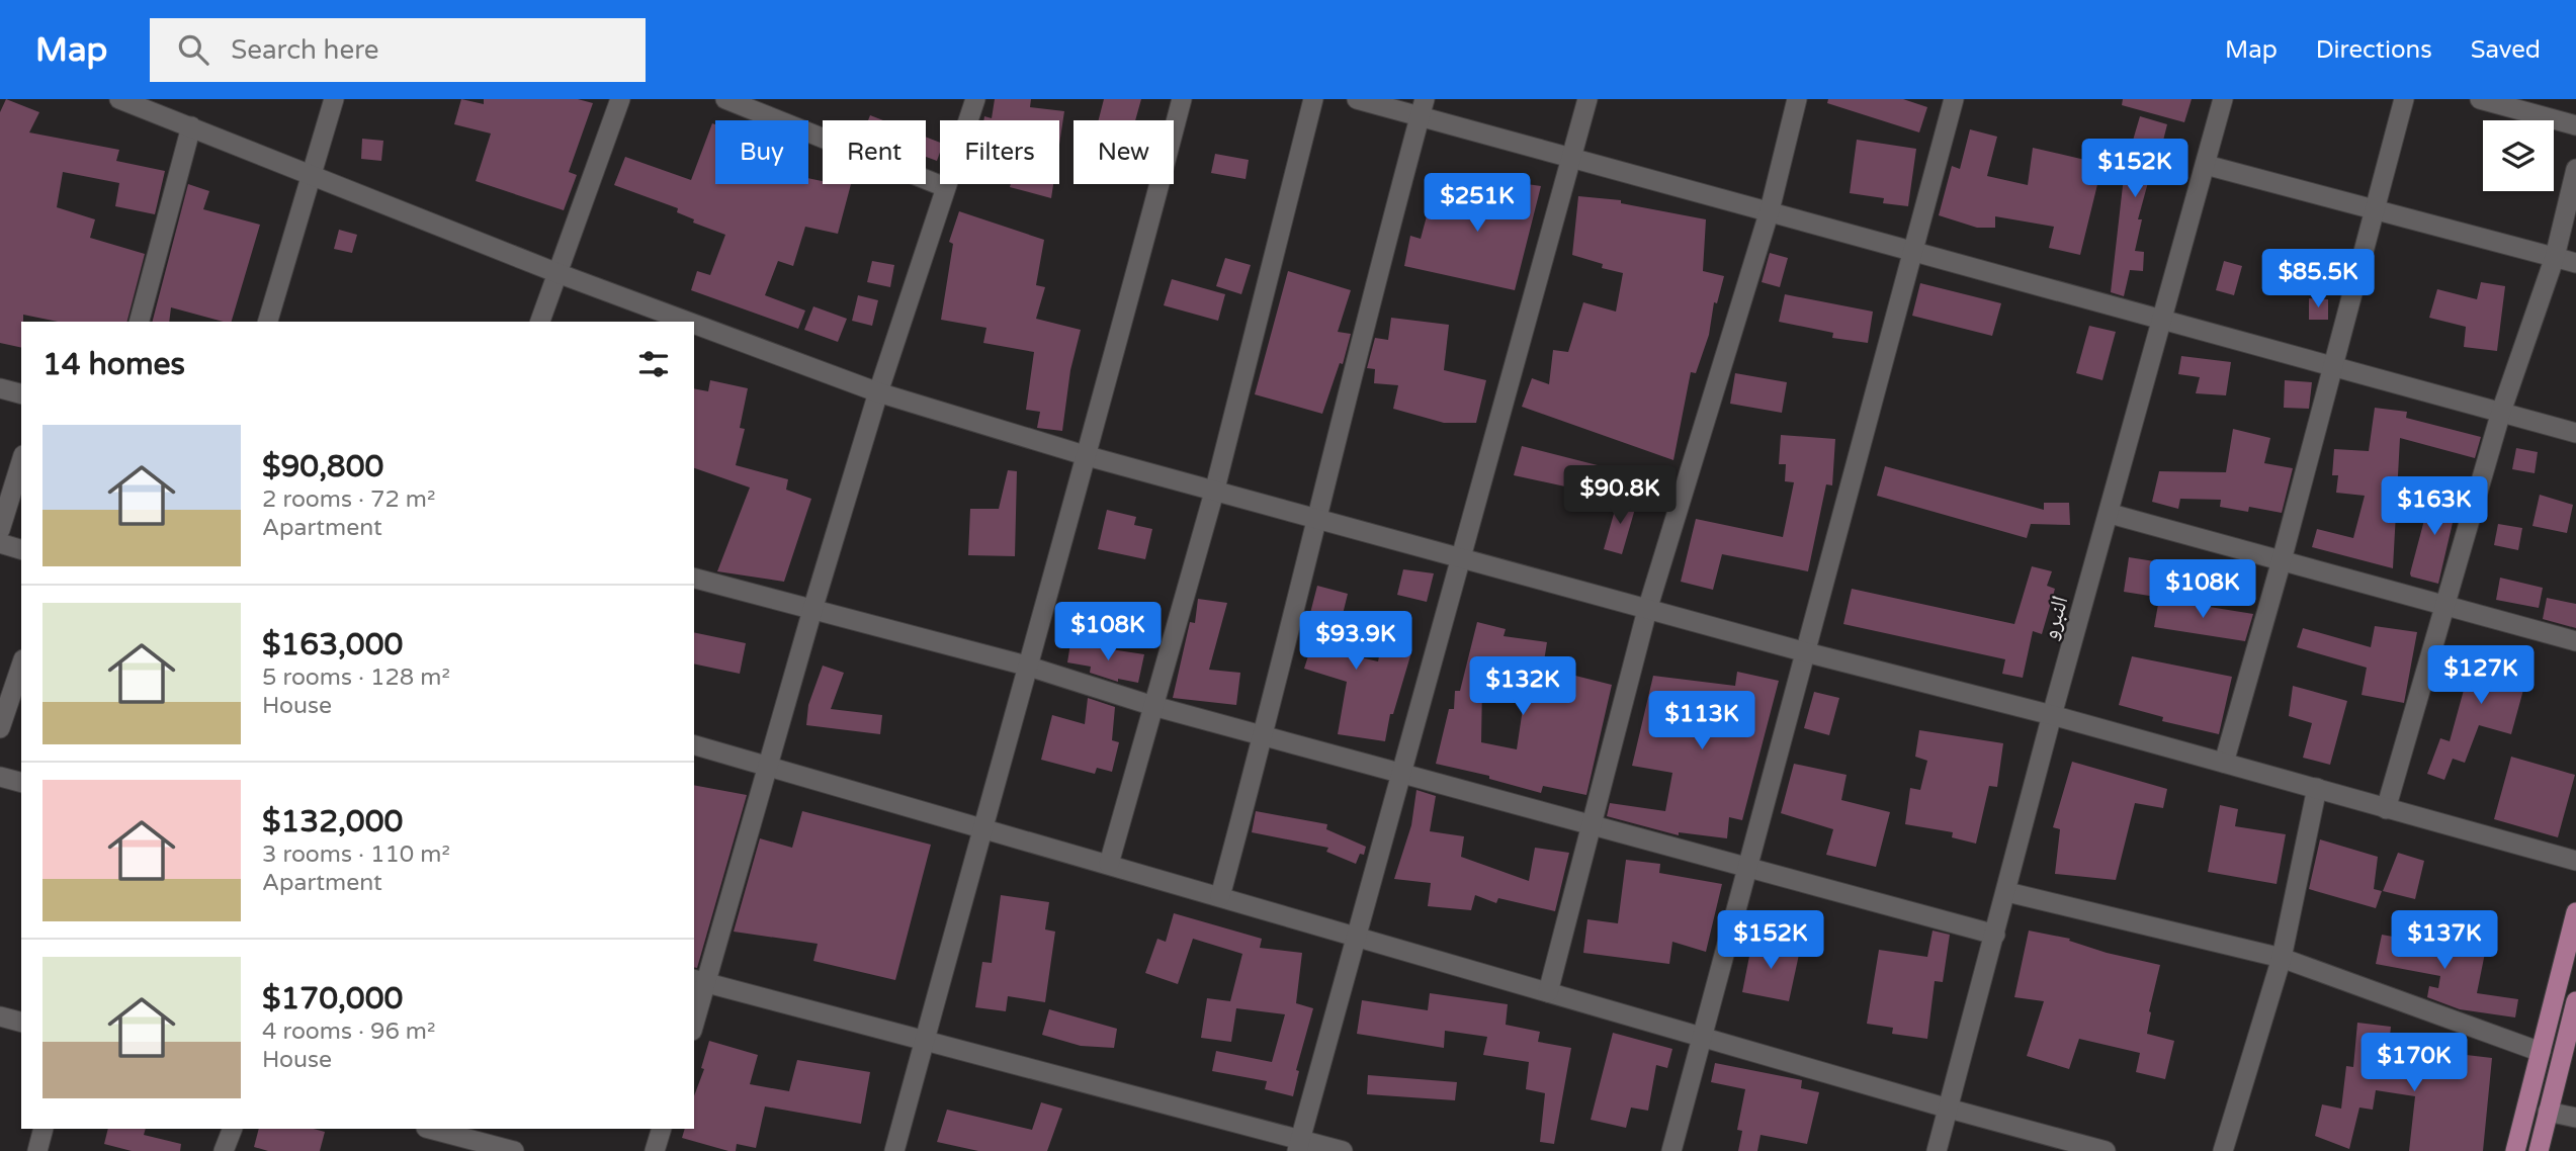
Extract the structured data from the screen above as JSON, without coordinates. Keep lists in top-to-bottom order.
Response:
{
  "streets": {
    "street": ["النبرو"]
  },
  "page": {
    "header": "Map",
    "search": "Search here",
    "nav": ["Map", "Directions", "Saved"],
    "chip": [
      "Buy",
      "Rent",
      "Filters",
      "New"
    ],
    "price": [
      "$152K",
      "$251K",
      "$85.5K",
      "$90.8K",
      "$163K",
      "$108K",
      "$108K",
      "$93.9K",
      "$127K",
      "$132K",
      "$113K",
      "$152K",
      "$137K",
      "$170K"
    ],
    "heading": "14 homes",
    "list": [
      {
        "name": "$90,800",
        "note": "2 rooms · 72 m² · Apartment"
      },
      {
        "name": "$163,000",
        "note": "5 rooms · 128 m² · House"
      },
      {
        "name": "$132,000",
        "note": "3 rooms · 110 m² · Apartment"
      },
      {
        "name": "$170,000",
        "note": "4 rooms · 96 m² · House"
      }
    ]
  }
}
